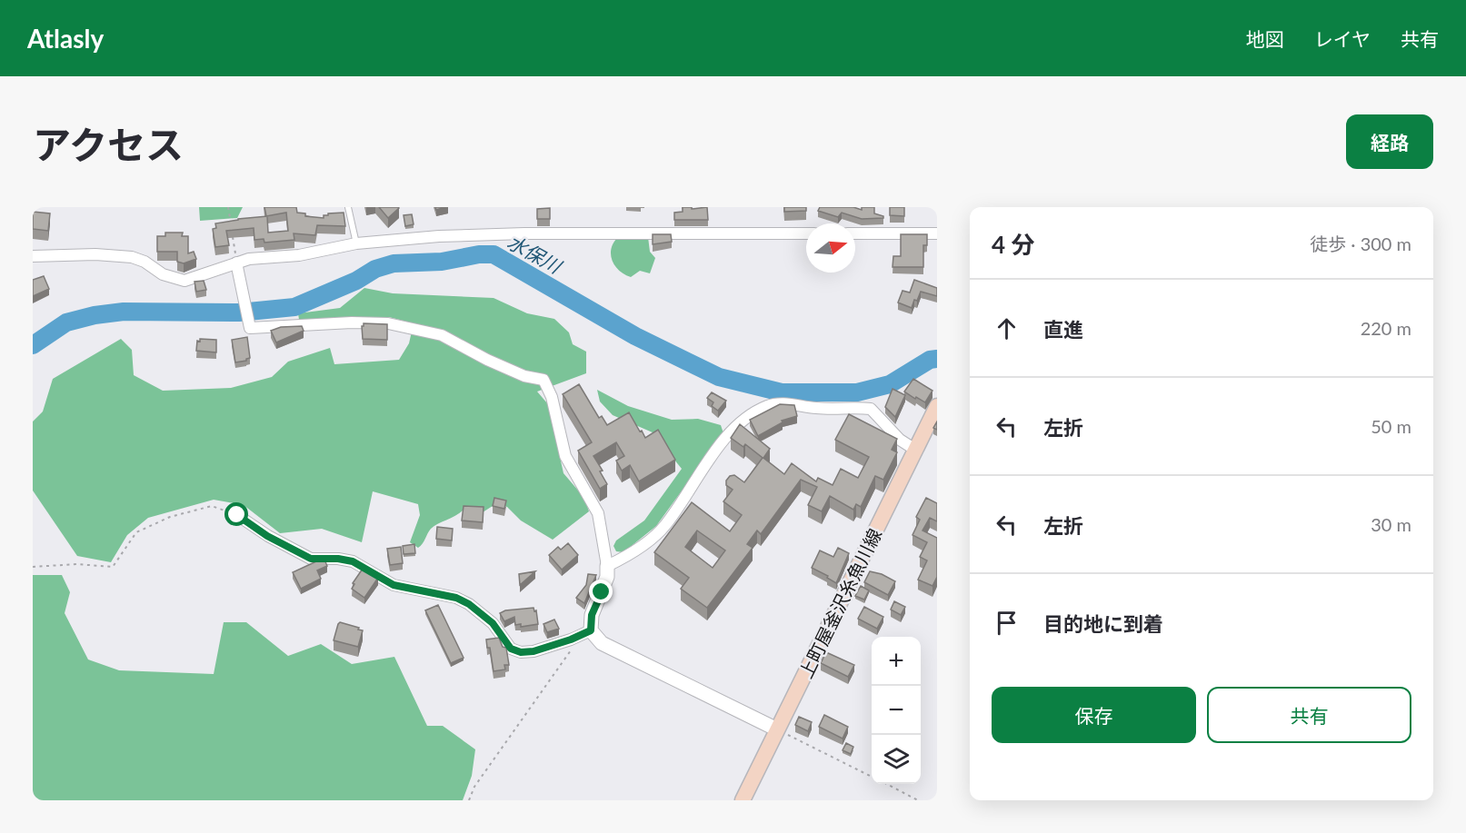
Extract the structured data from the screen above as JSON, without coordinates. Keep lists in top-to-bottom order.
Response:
{
  "streets": {
    "main road": ["上町屋釜沢糸魚川線"]
  },
  "water": ["水保川"],
  "north": "right",
  "page": {
    "header": "Atlasly",
    "nav": ["地図", "レイヤ", "共有"],
    "title": "アクセス",
    "buttons": [
      "経路",
      ["保存", "共有"]
    ],
    "heading": ["4 分", "徒歩 · 300 m"],
    "list": [
      ["直進", "220 m"],
      ["左折", "50 m"],
      ["左折", "30 m"],
      "目的地に到着"
    ],
    "map_buttons": ["+", "−"]
  }
}
